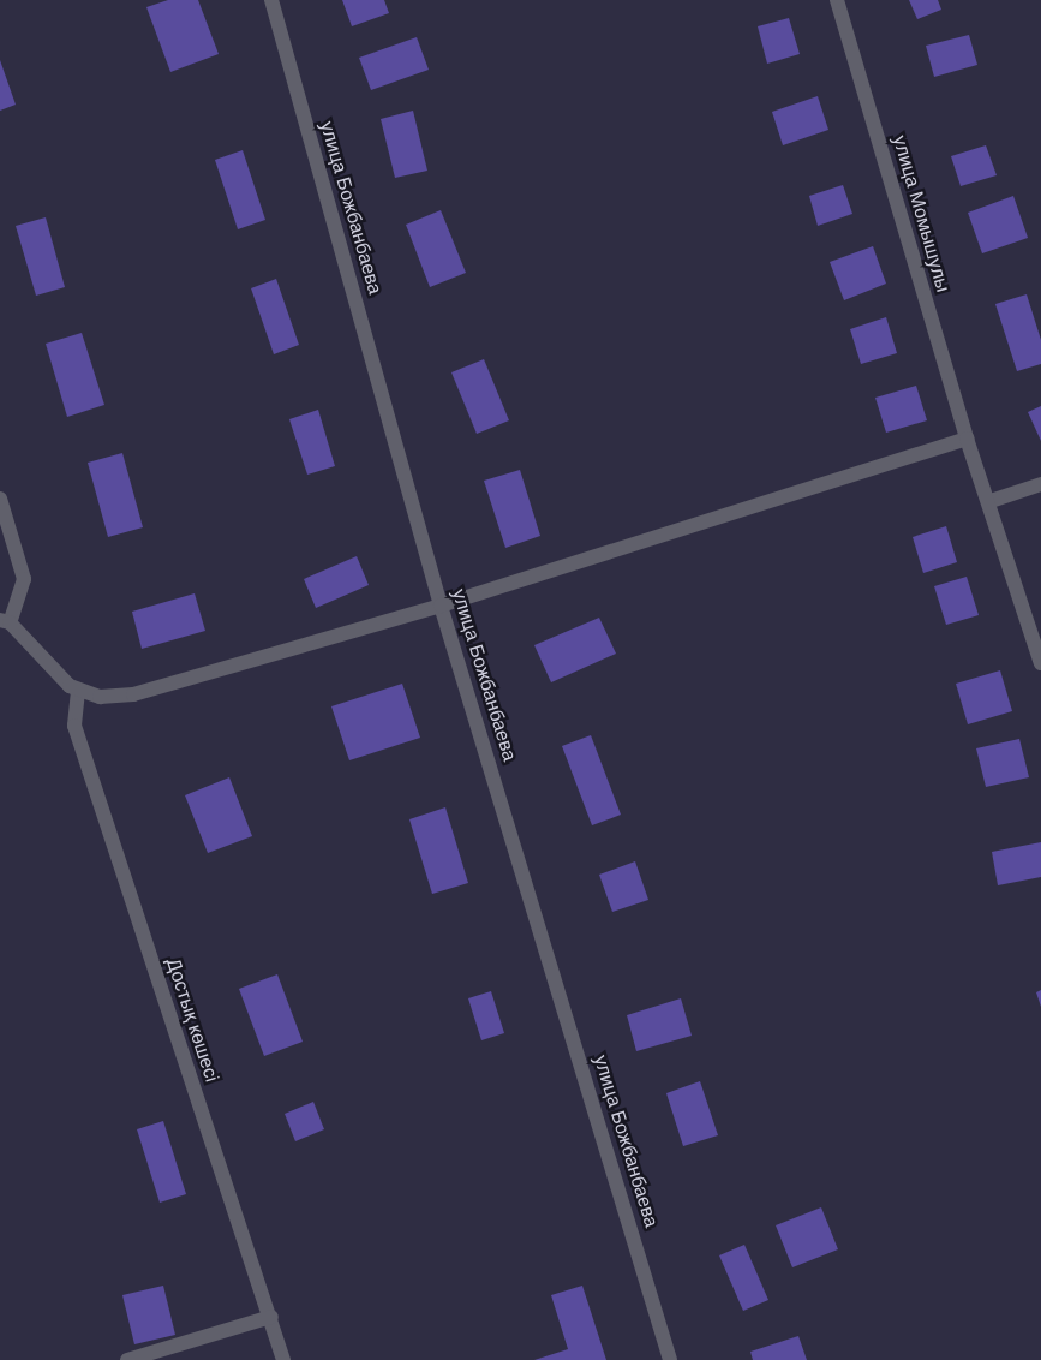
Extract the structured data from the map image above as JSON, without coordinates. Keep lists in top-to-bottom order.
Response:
{
  "streets": {
    "street": ["улица Божбанбаева", "улица Момышулы", "Достық көшесі"]
  }
}
